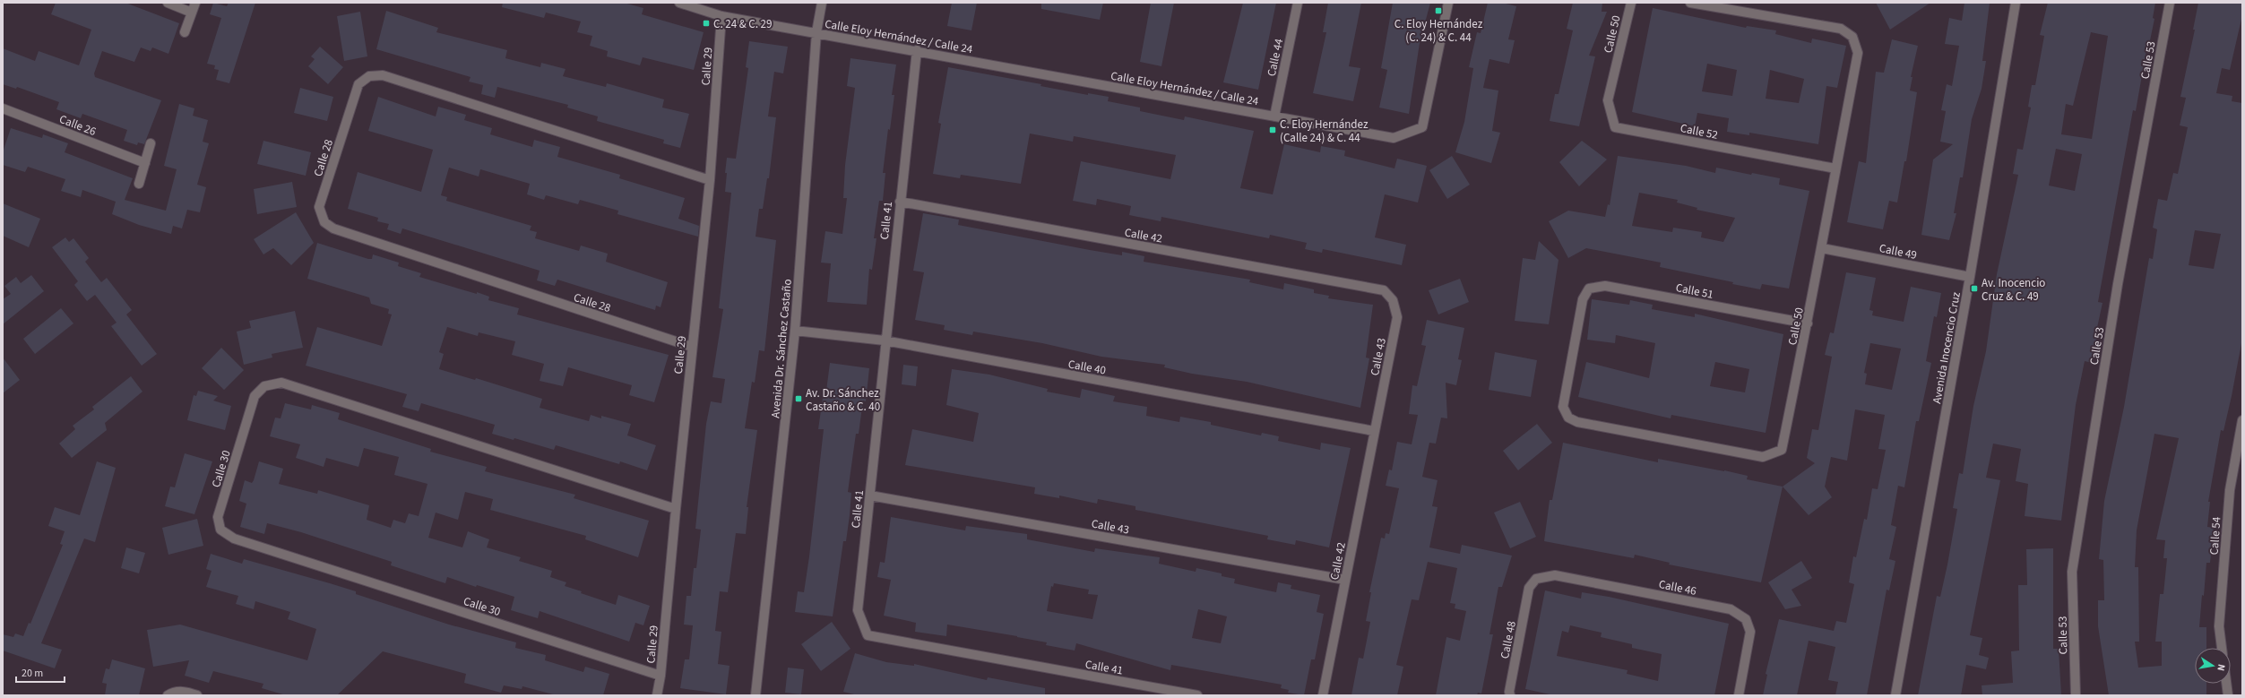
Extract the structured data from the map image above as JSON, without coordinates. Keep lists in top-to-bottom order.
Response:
{
  "streets": {
    "street": [
      "Calle 50",
      "Calle Eloy Hernández / Calle 24",
      "Calle 44",
      "Calle 53",
      "Calle 29",
      "Calle 26",
      "Calle 52",
      "Calle 28",
      "Calle 41",
      "Calle 42",
      "Calle 49",
      "Calle 51",
      "Avenida Inocencio Cruz",
      "Avenida Dr. Sánchez Castaño",
      "Calle 43",
      "Calle 40",
      "Calle 30",
      "Calle 54",
      "Calle 46",
      "Calle 48"
    ]
  },
  "crossings": [
    ["Calle 50", "Calle 52"],
    ["Calle 50", "Calle 49"],
    ["Calle 50", "Calle 51"],
    ["Calle Eloy Hernández / Calle 24", "Calle 44"],
    ["Calle Eloy Hernández / Calle 24", "Calle 29"],
    ["Calle Eloy Hernández / Calle 24", "Calle 41"],
    ["Calle Eloy Hernández / Calle 24", "Avenida Dr. Sánchez Castaño"],
    ["Calle 29", "Calle 28"],
    ["Calle 29", "Calle 30"],
    ["Calle 41", "Calle 42"],
    ["Calle 41", "Calle 43"],
    ["Calle 41", "Calle 40"],
    ["Calle 42", "Calle 43"],
    ["Calle 42", "Calle 40"],
    ["Calle 49", "Avenida Inocencio Cruz"],
    ["Avenida Dr. Sánchez Castaño", "Calle 40"],
    ["Calle 43", "Calle 40"],
    ["Calle 46", "Calle 48"]
  ],
  "places": {
    "transit": [
      "C. Eloy Hernández (C. 24) & C. 44",
      "C. 24 & C. 29",
      "C. Eloy Hernández (Calle 24) & C. 44",
      "Av. Inocencio Cruz & C. 49",
      "Av. Dr. Sánchez Castaño & C. 40"
    ]
  },
  "scale_bar": "20 m",
  "north": "right"
}
